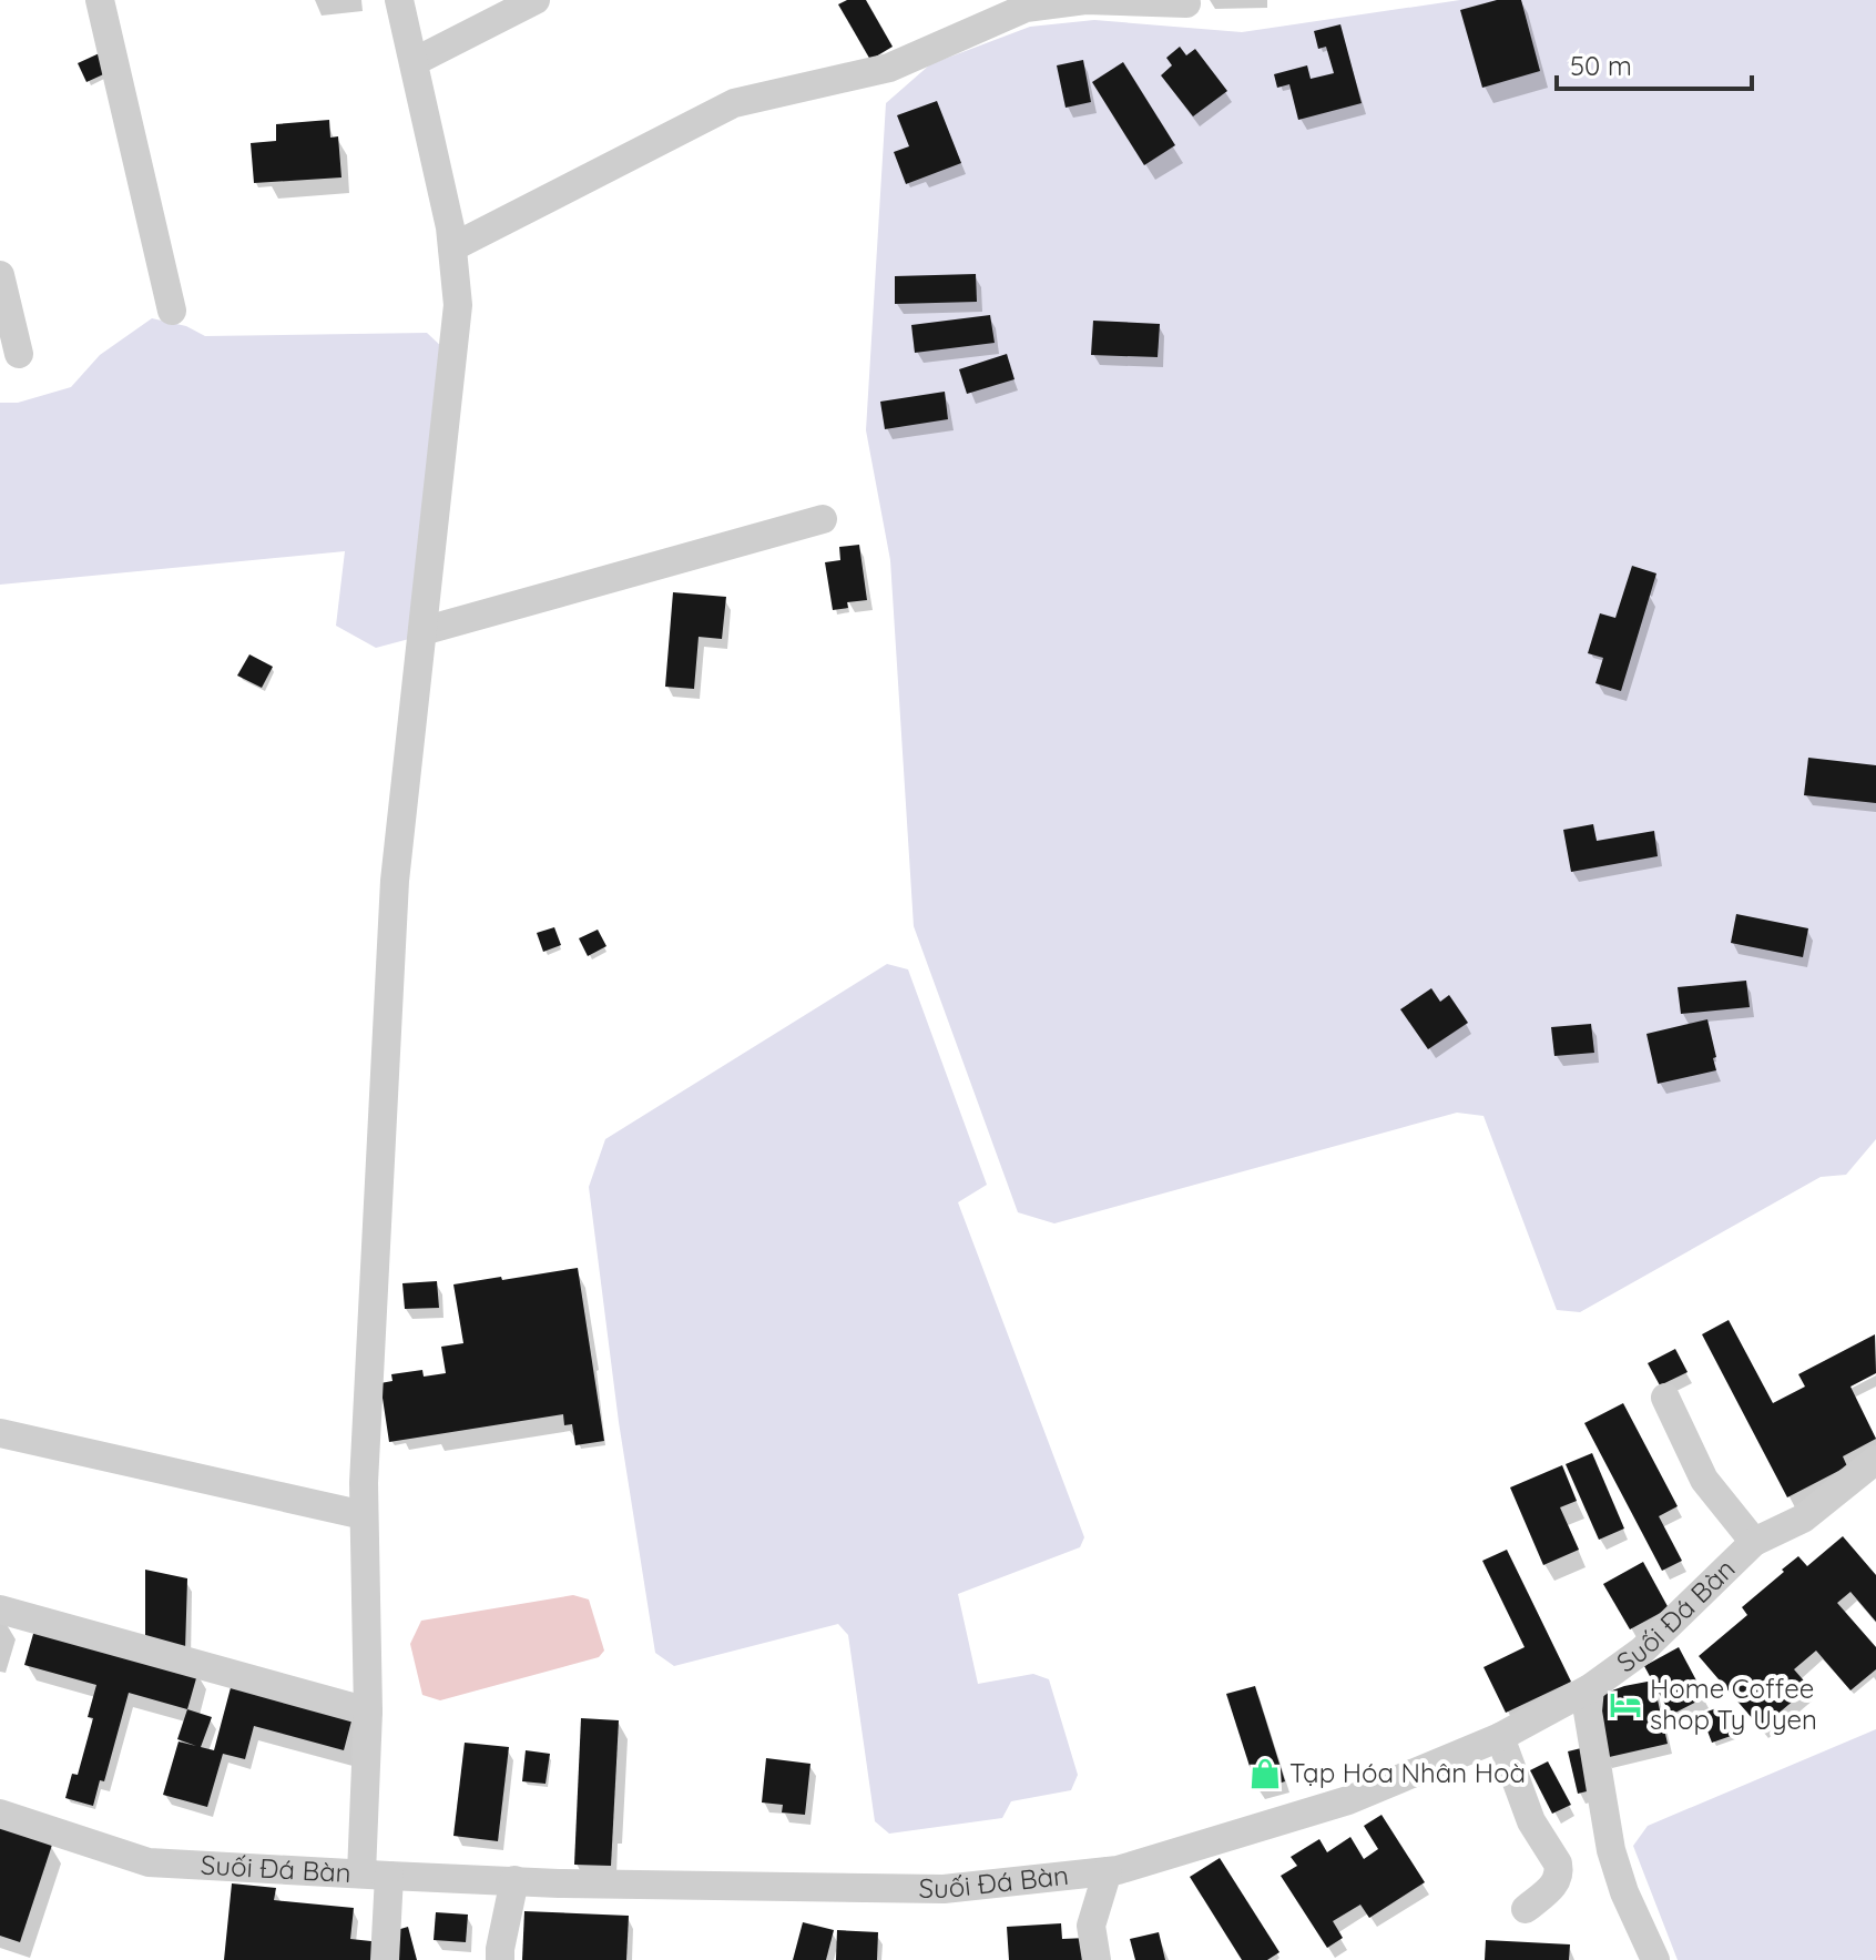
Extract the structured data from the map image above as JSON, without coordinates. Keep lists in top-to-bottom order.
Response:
{
  "streets": {
    "street": ["Suối Đá Bàn"]
  },
  "places": {
    "hotel": ["Home Coffee shop Ty Uyen"],
    "shop": ["Tạp Hóa Nhân Hoà"]
  },
  "scale_bar": "50 m"
}
